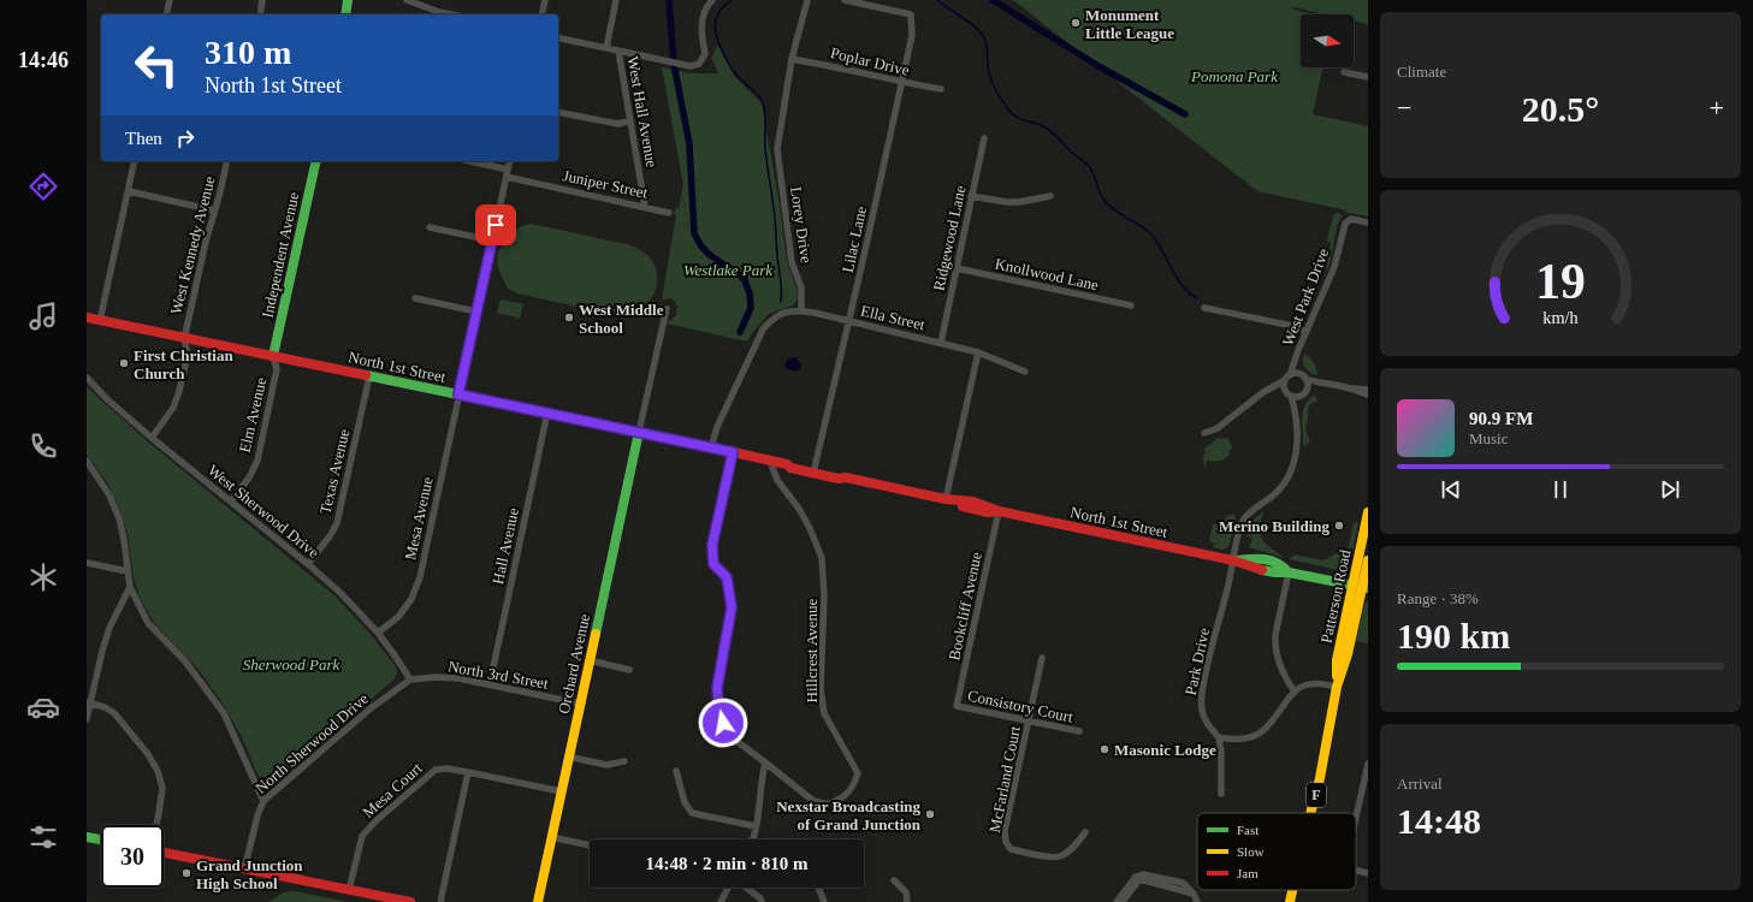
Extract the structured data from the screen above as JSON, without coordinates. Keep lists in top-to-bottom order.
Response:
{
  "streets": {
    "main road": [
      "Independent Avenue",
      "North 1st Street",
      "Patterson Road",
      "Orchard Avenue",
      "F"
    ],
    "street": [
      "Poplar Drive",
      "West Hall Avenue",
      "Juniper Street",
      "Lorey Drive",
      "Ridgewood Lane",
      "Lilac Lane",
      "West Kennedy Avenue",
      "Knollwood Lane",
      "West Park Drive",
      "Ella Street",
      "Elm Avenue",
      "Texas Avenue",
      "West Sherwood Drive",
      "Mesa Avenue",
      "Hall Avenue",
      "Bookcliff Avenue",
      "Hillcrest Avenue",
      "Park Drive",
      "North 3rd Street",
      "Consistory Court",
      "North Sherwood Drive",
      "McFarland Court",
      "Mesa Court"
    ]
  },
  "crossings": [
    ["Poplar Drive", "Lorey Drive"],
    ["Poplar Drive", "Lilac Lane"],
    ["West Hall Avenue", "Juniper Street"],
    ["Juniper Street", "Mesa Avenue"],
    ["Lorey Drive", "Ella Street"],
    ["Ridgewood Lane", "Knollwood Lane"],
    ["Ridgewood Lane", "Ella Street"],
    ["Lilac Lane", "Ella Street"],
    ["Lilac Lane", "North 1st Street"],
    ["West Kennedy Avenue", "North 1st Street"],
    ["West Kennedy Avenue", "West Sherwood Drive"],
    ["Independent Avenue", "North 1st Street"],
    ["Independent Avenue", "Elm Avenue"],
    ["North 1st Street", "Elm Avenue"],
    ["North 1st Street", "Texas Avenue"],
    ["North 1st Street", "Mesa Avenue"],
    ["North 1st Street", "Hall Avenue"],
    ["North 1st Street", "Patterson Road"],
    ["North 1st Street", "Bookcliff Avenue"],
    ["North 1st Street", "Hillcrest Avenue"],
    ["North 1st Street", "Park Drive"],
    ["North 1st Street", "Orchard Avenue"],
    ["Elm Avenue", "West Sherwood Drive"],
    ["Texas Avenue", "West Sherwood Drive"],
    ["West Sherwood Drive", "Mesa Avenue"],
    ["West Sherwood Drive", "North 3rd Street"],
    ["West Sherwood Drive", "North Sherwood Drive"],
    ["Hall Avenue", "North 3rd Street"],
    ["Bookcliff Avenue", "Consistory Court"],
    ["Orchard Avenue", "North 3rd Street"],
    ["Orchard Avenue", "Mesa Court"],
    ["North 3rd Street", "North Sherwood Drive"],
    ["Consistory Court", "McFarland Court"]
  ],
  "parks": ["Pomona Park", "Westlake Park", "Sherwood Park"],
  "places": [
    "Monument Little League",
    "West Middle School",
    "First Christian Church",
    "Merino Building",
    "Masonic Lodge",
    "Nexstar Broadcasting of Grand Junction",
    "Grand Junction High School"
  ],
  "legend": ["Fast", "Slow", "Jam"],
  "north": "right",
  "page": {
    "tabs": "14:46",
    "tile": [
      "Climate",
      ["Range · 38%", "190 km"],
      ["Arrival", "14:48"]
    ],
    "turn": ["310 m", "North 1st Street"],
    "heat": ["−", "20.5°", "+"],
    "then": "Then",
    "song": ["90.9 FM", "Music"],
    "limit": "30",
    "trip": "14:48 · 2 min · 810 m",
    "gauge": ["19", "km/h"]
  }
}
